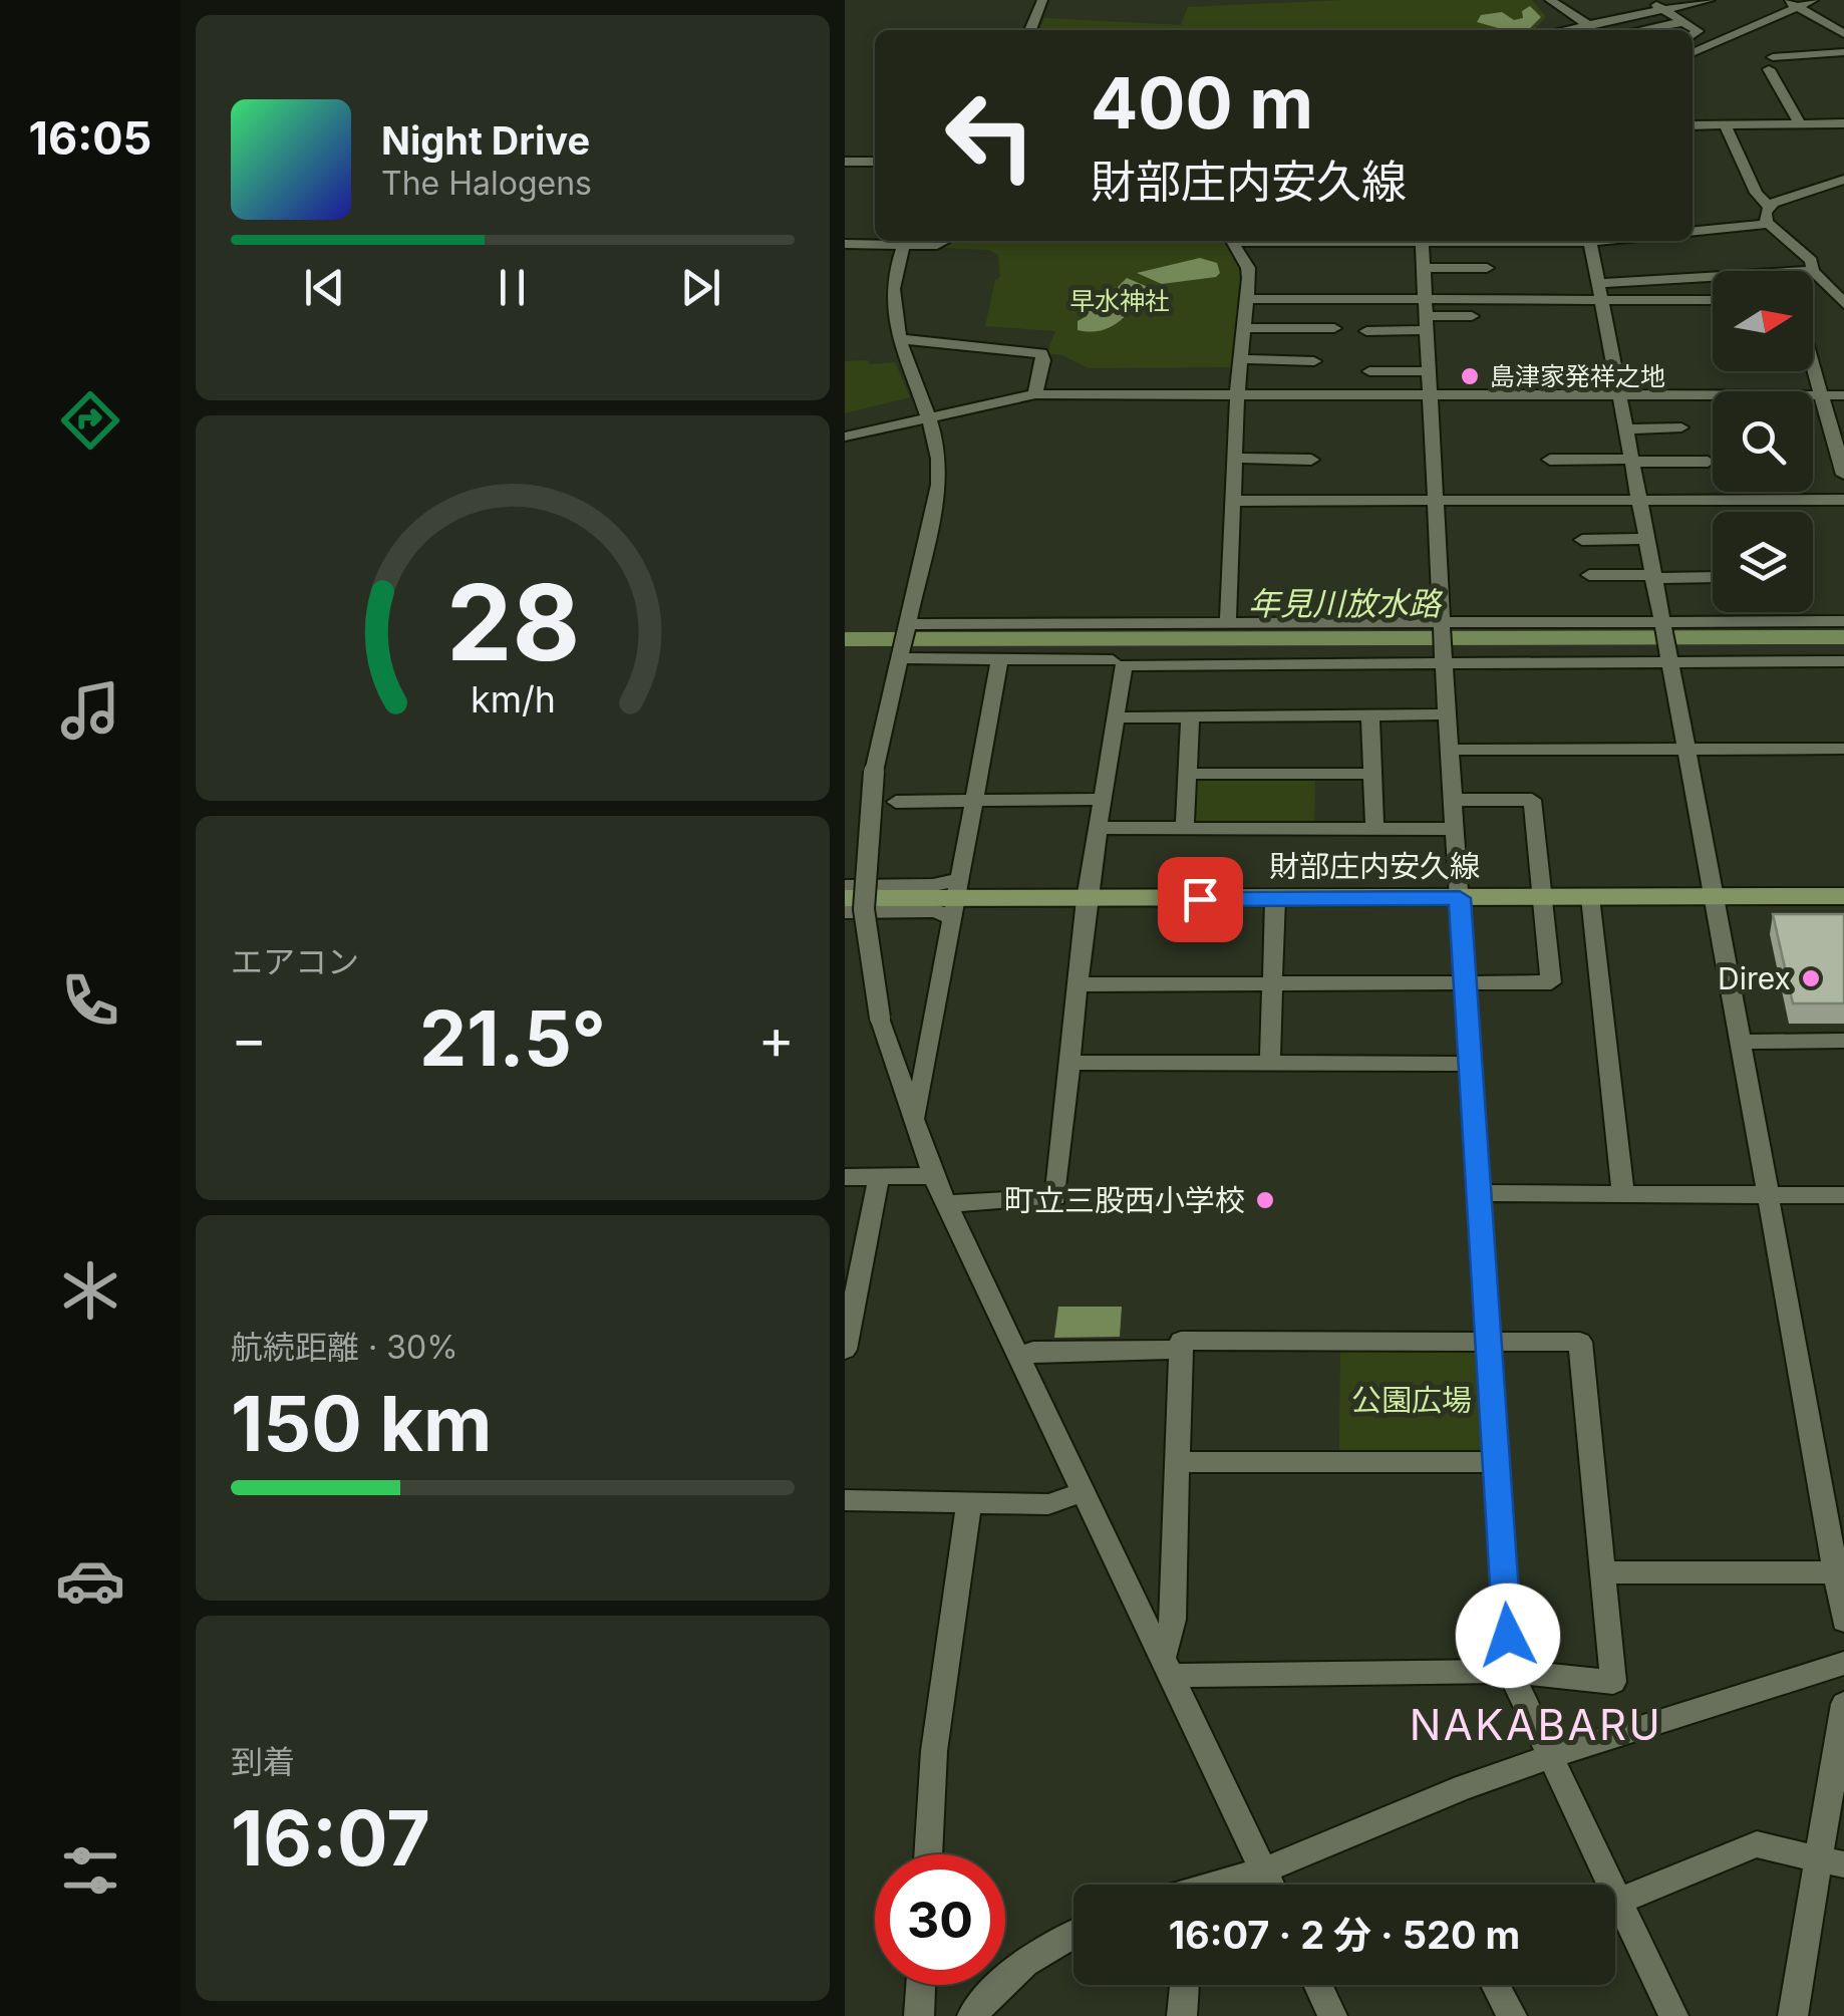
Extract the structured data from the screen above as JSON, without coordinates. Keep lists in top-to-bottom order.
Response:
{
  "streets": {
    "main road": ["財部庄内安久線"]
  },
  "districts": ["NAKABARU"],
  "water": ["年見川放水路"],
  "parks": ["早水神社", "公園広場"],
  "places": ["島津家発祥之地", "Direx", "町立三股西小学校"],
  "north": "right",
  "page": {
    "tabs": "16:05",
    "turn": ["400 m", "財部庄内安久線"],
    "song": ["Night Drive", "The Halogens"],
    "tile": [
      "エアコン",
      ["航続距離 · 30%", "150 km"],
      ["到着", "16:07"]
    ],
    "heat": ["−", "21.5°", "+"],
    "limit": "30",
    "trip": "16:07 · 2 分 · 520 m",
    "gauge": ["28", "km/h"]
  }
}
